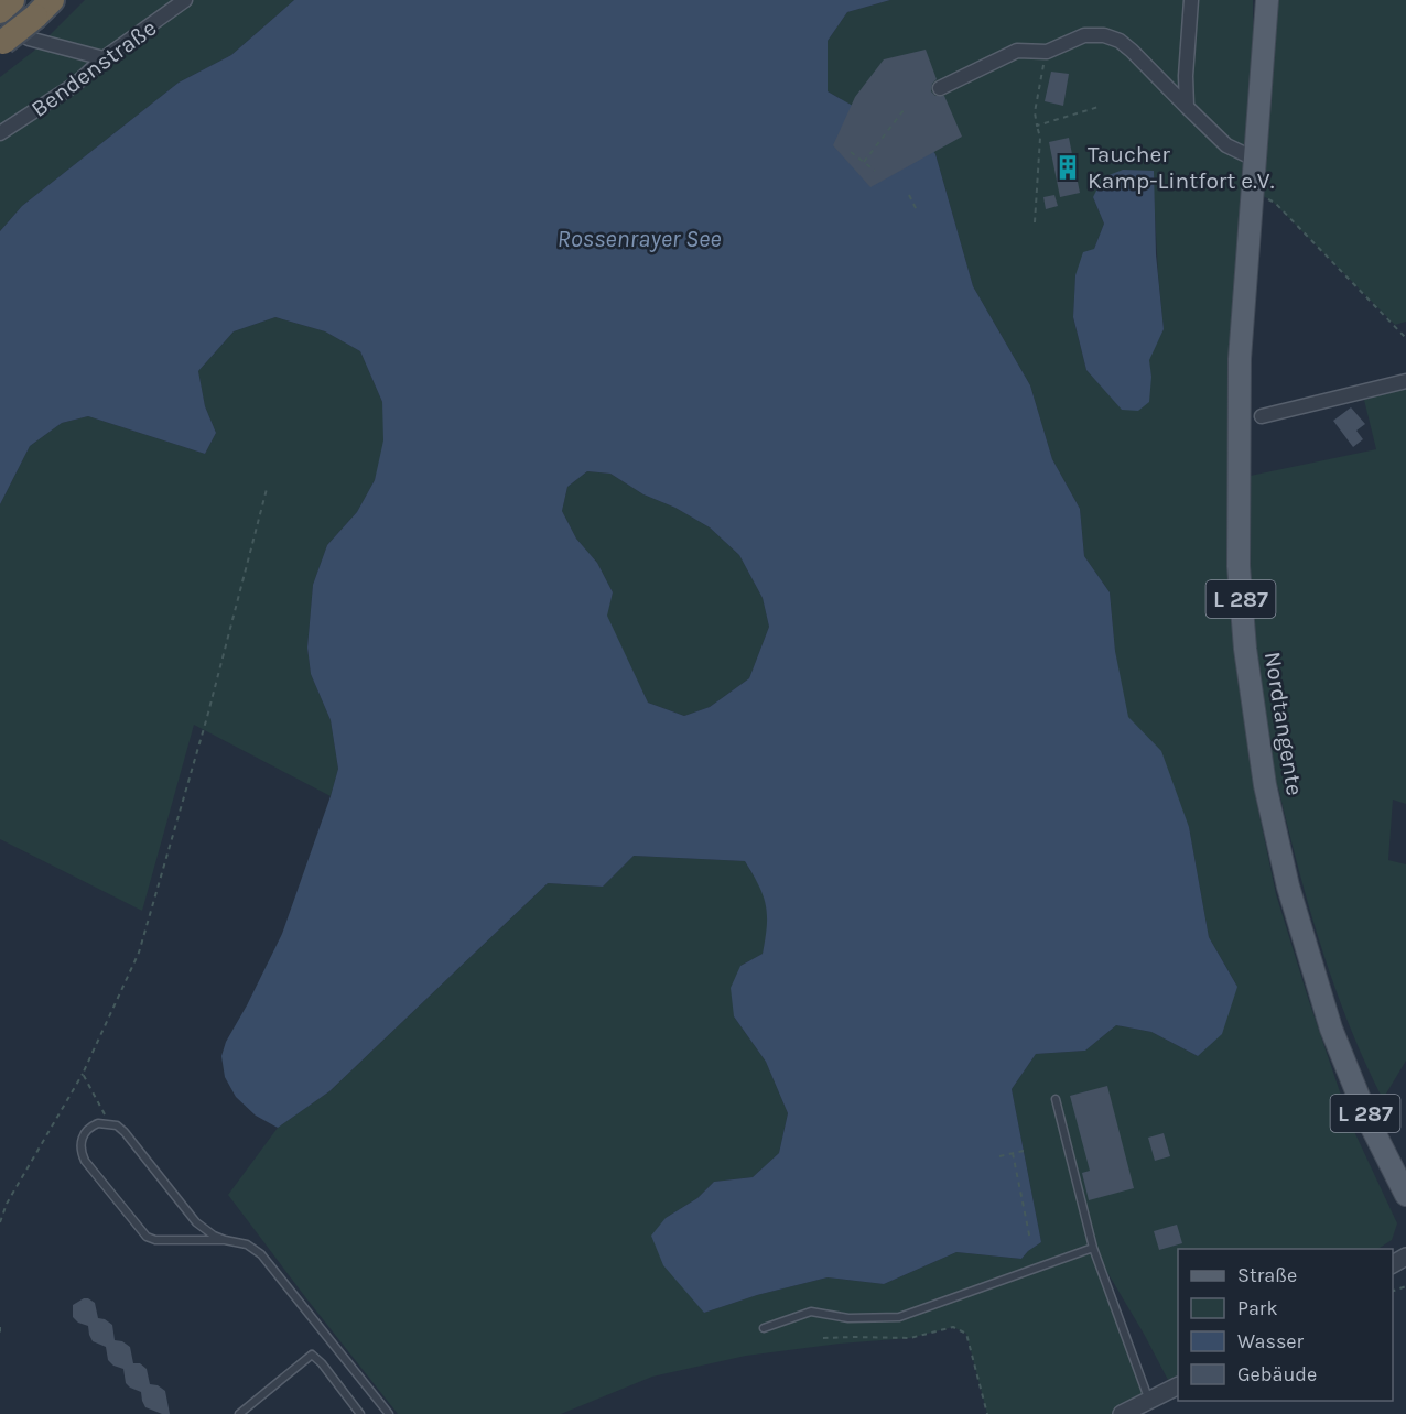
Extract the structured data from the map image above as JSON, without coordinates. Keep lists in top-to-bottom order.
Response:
{
  "streets": {
    "main road": ["L 287", "Nordtangente"],
    "street": ["Bendenstraße"]
  },
  "water": ["Rossenrayer See"],
  "places": {
    "building": ["Taucher Kamp-Lintfort e.V."]
  },
  "legend": [
    "Straße",
    "Park",
    "Wasser",
    "Gebäude"
  ]
}
